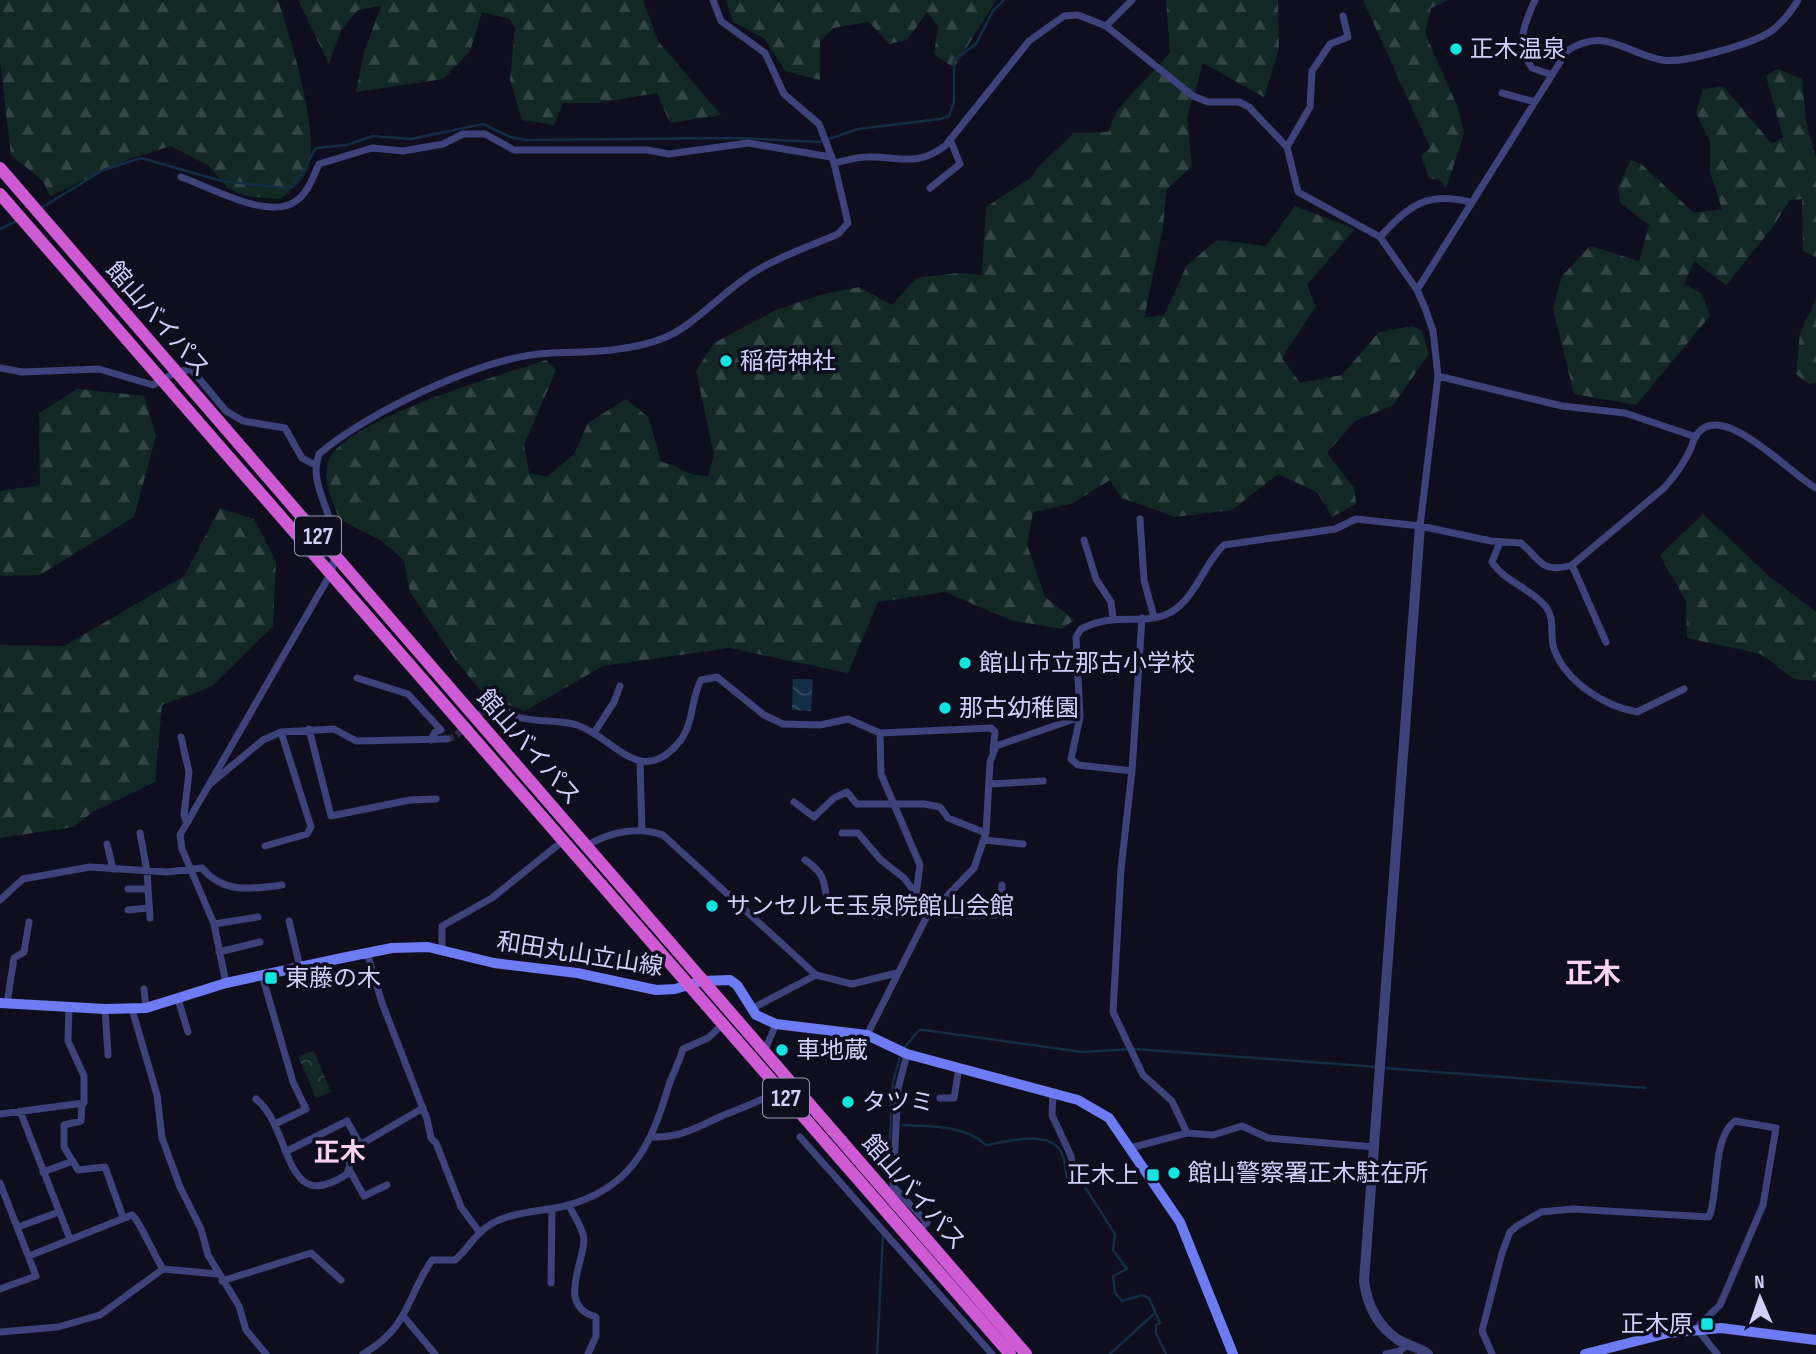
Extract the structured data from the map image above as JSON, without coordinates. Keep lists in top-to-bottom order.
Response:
{
  "streets": {
    "highway": ["館山バイパス", "127"],
    "main road": ["和田丸山立山線"]
  },
  "crossings": [
    ["館山バイパス", "和田丸山立山線"]
  ],
  "districts": ["正木", "正木"],
  "places": {
    "other": [
      "正木温泉",
      "稲荷神社",
      "館山市立那古小学校",
      "那古幼稚園",
      "サンセルモ玉泉院館山会館",
      "車地蔵",
      "タツミ",
      "館山警察署正木駐在所"
    ],
    "transit": ["東藤の木", "正木上", "正木原"]
  },
  "north": "top"
}
